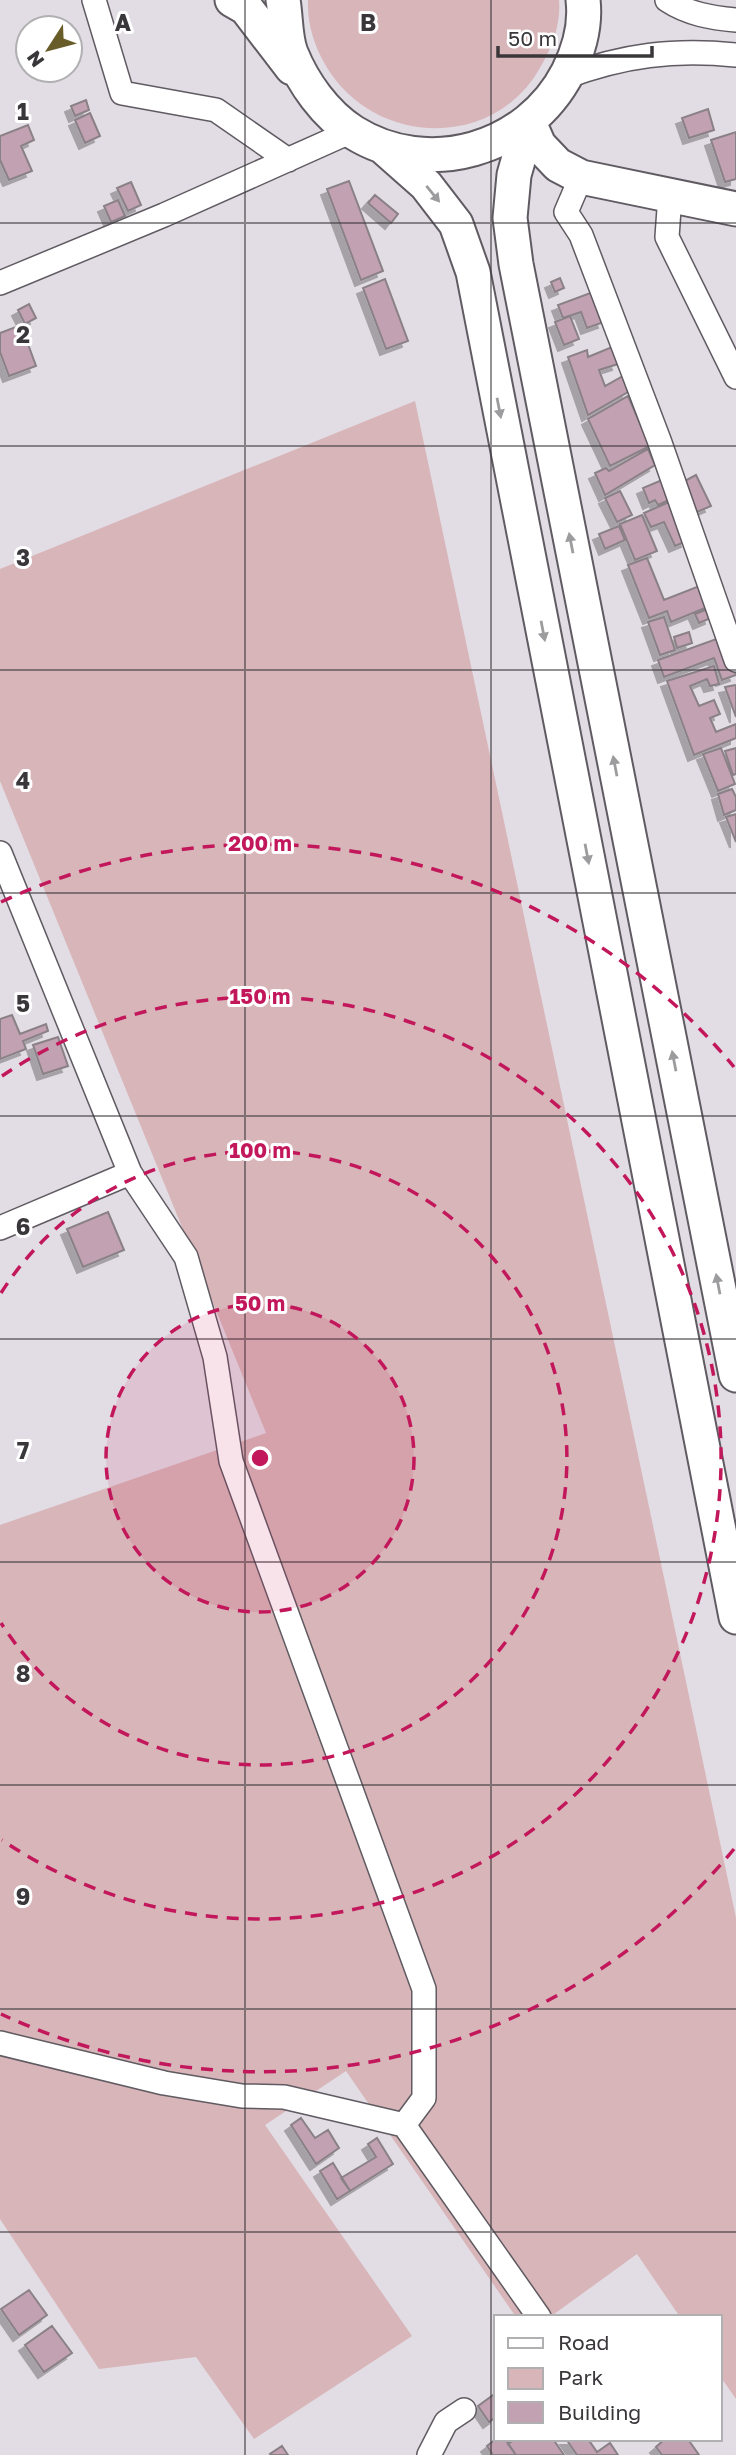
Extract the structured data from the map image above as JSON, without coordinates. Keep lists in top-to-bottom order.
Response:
{
  "legend": ["Road", "Park", "Building"],
  "scale_bar": "50 m",
  "north": "bottom left",
  "grid": {
    "columns": ["A", "B"],
    "rows": [
      "1",
      "2",
      "3",
      "4",
      "5",
      "6",
      "7",
      "8",
      "9"
    ]
  },
  "rings": [
    "200 m",
    "150 m",
    "100 m",
    "50 m"
  ]
}
